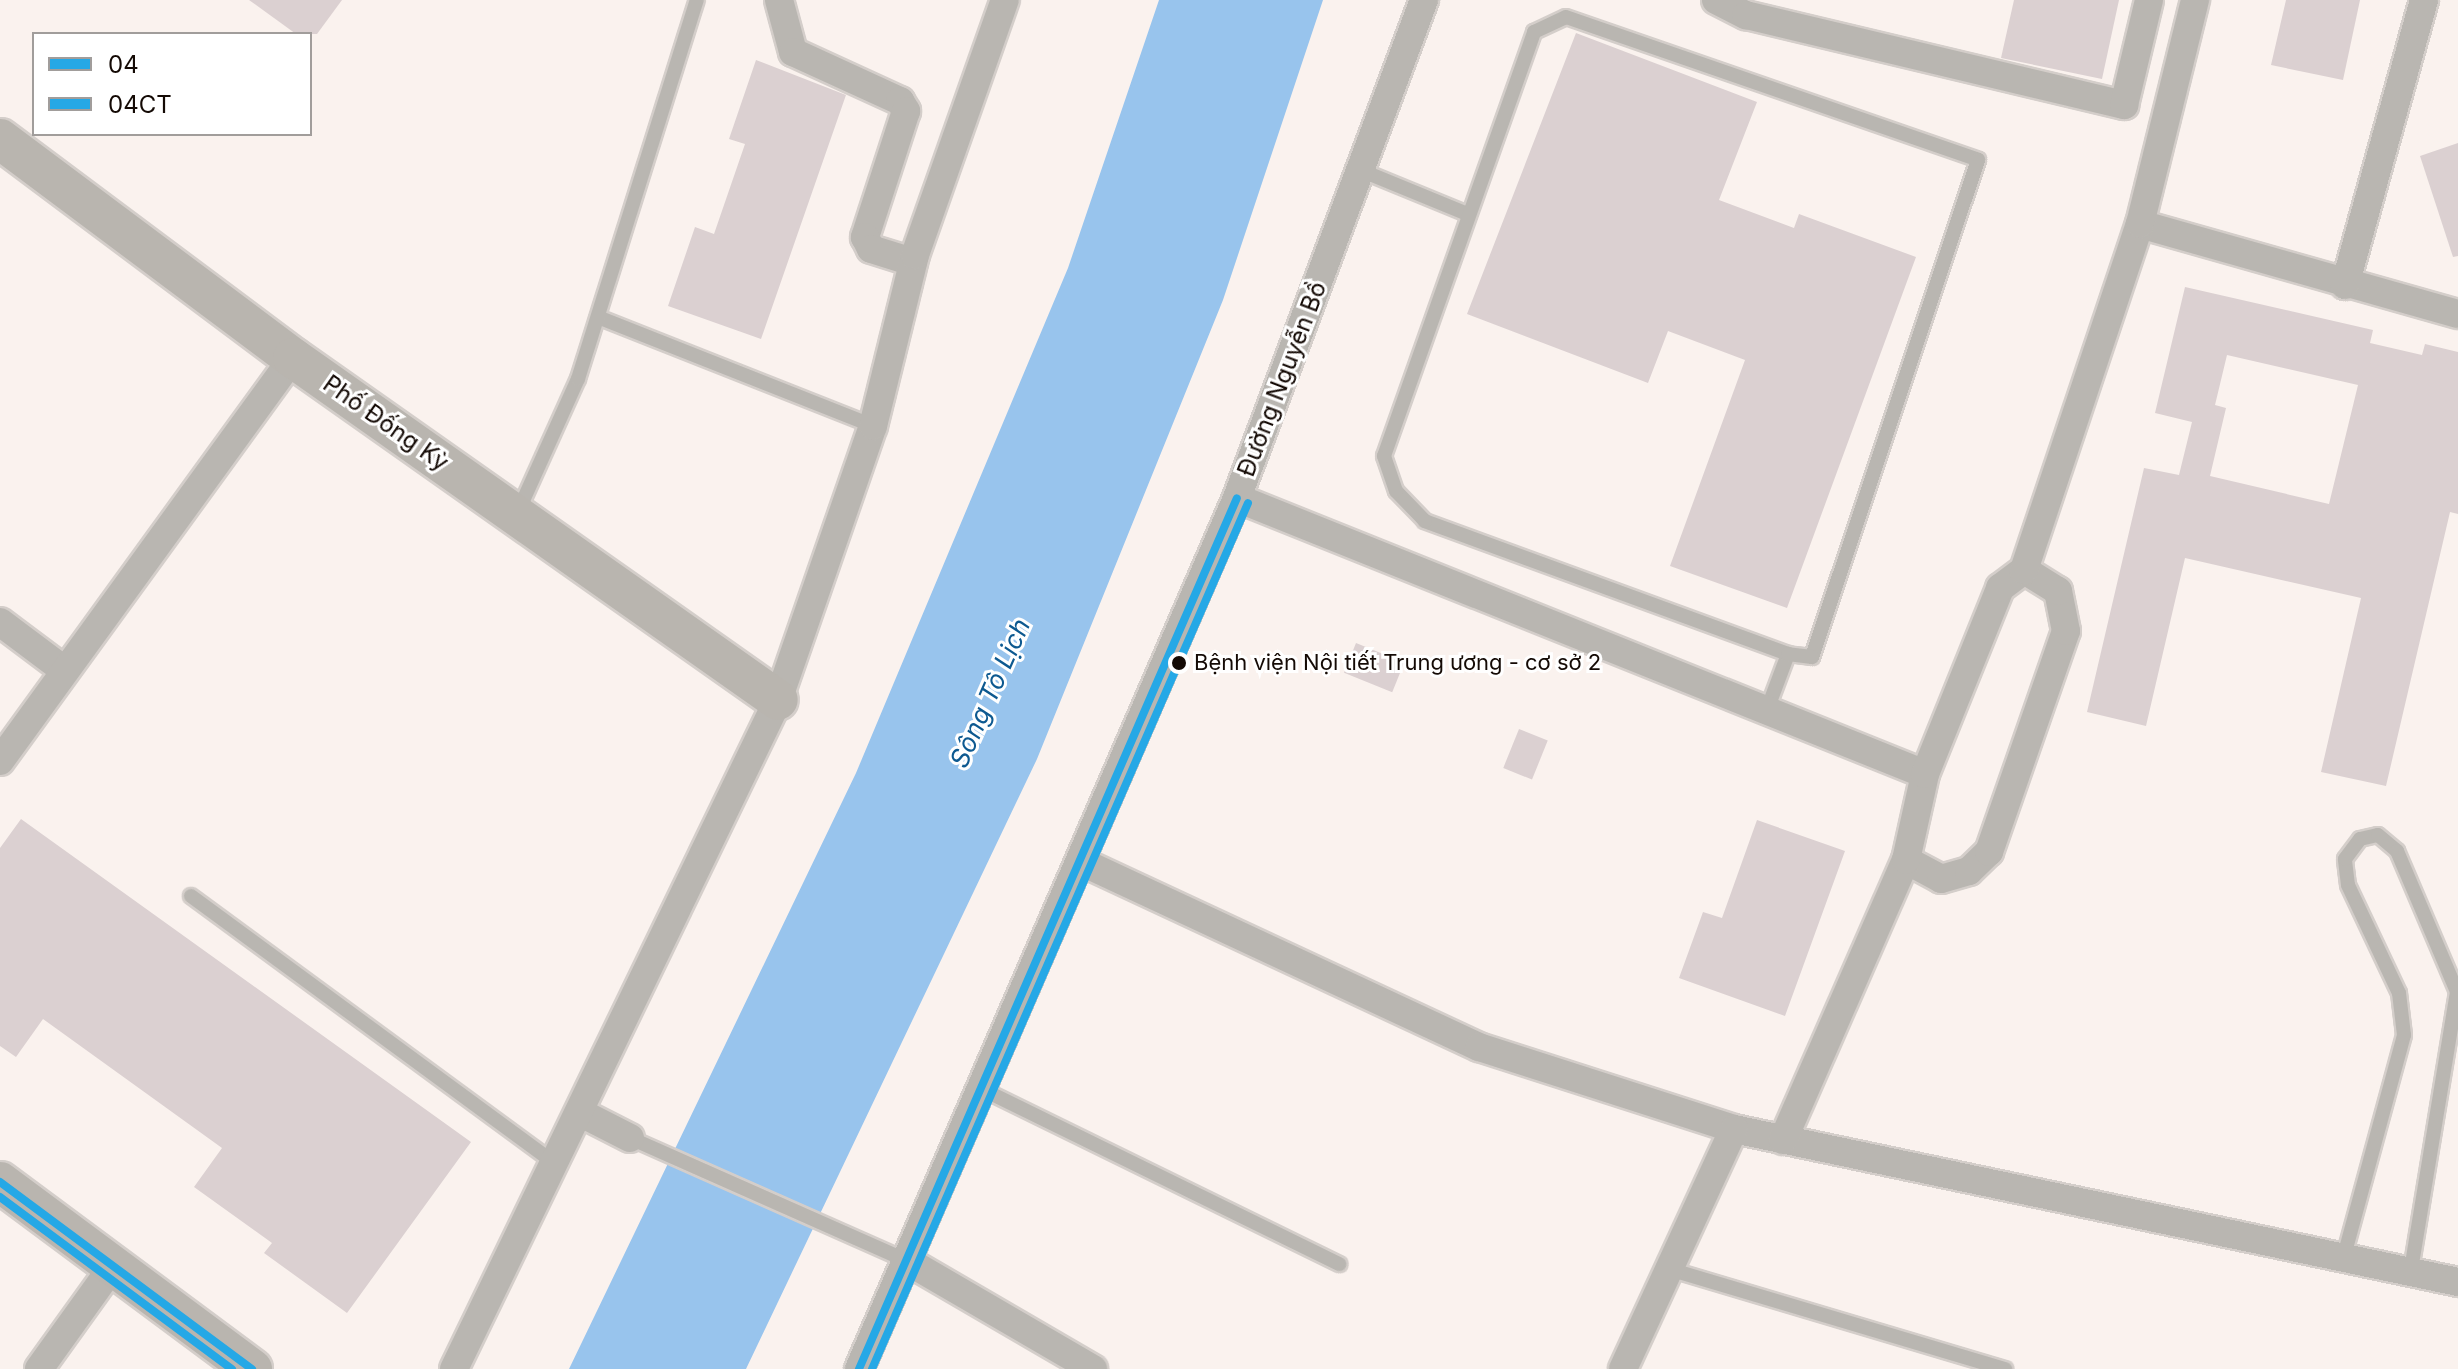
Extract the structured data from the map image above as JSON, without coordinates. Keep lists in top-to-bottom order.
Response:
{
  "streets": {
    "street": ["Đường Nguyễn Bồ", "Phố Đống Kỳ"]
  },
  "water": ["Sông Tô Lịch"],
  "places": ["Bệnh viện Nội tiết Trung ương - cơ sở 2"],
  "lines": ["transit line 04", "transit line 04CT"],
  "legend": ["04", "04CT"]
}
